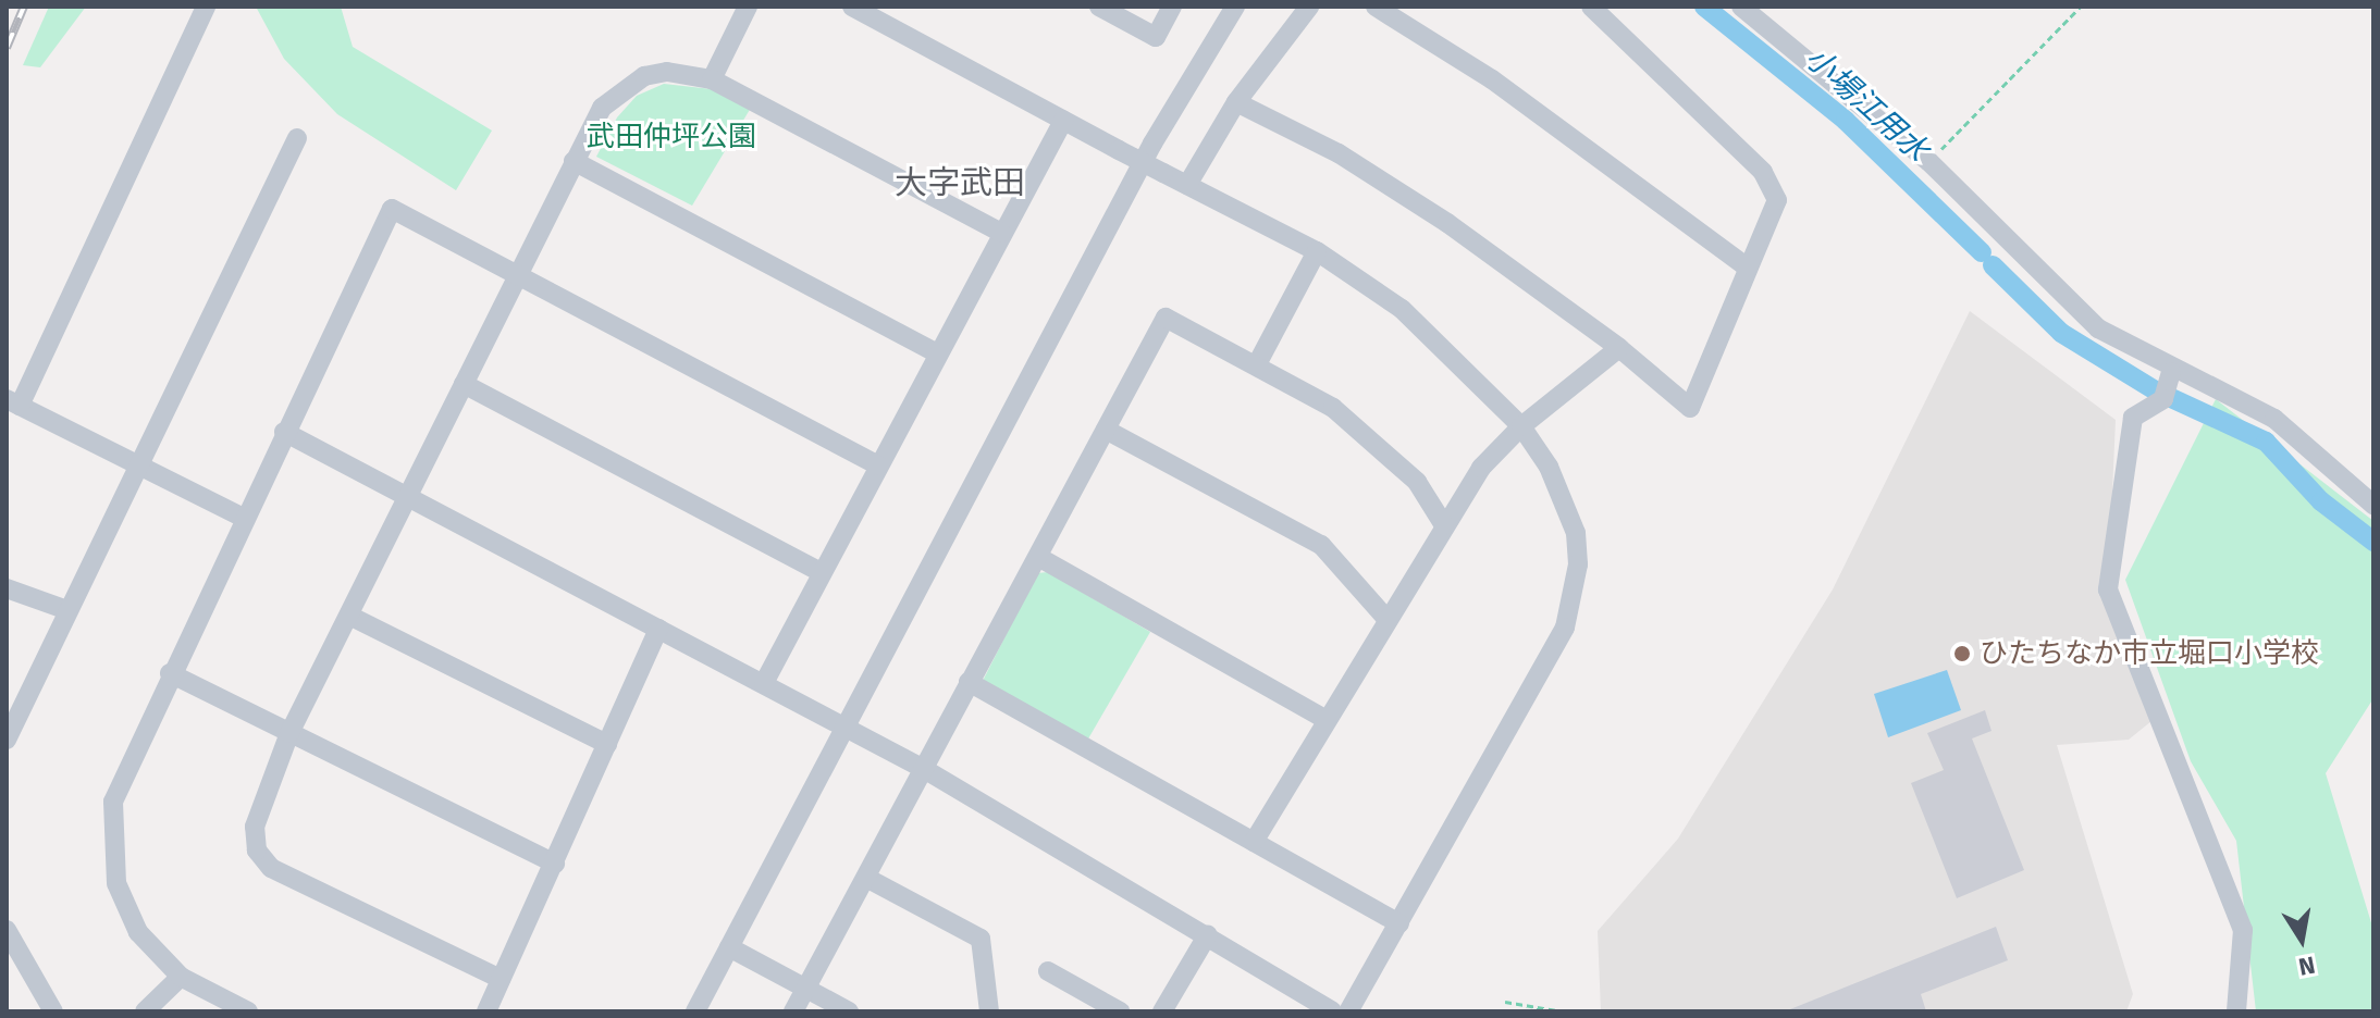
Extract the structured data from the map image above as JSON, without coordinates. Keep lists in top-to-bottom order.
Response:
{
  "districts": ["大字武田"],
  "water": ["小場江用水"],
  "parks": ["武田仲坪公園"],
  "places": ["ひたちなか市立堀口小学校"],
  "north": "bottom"
}
